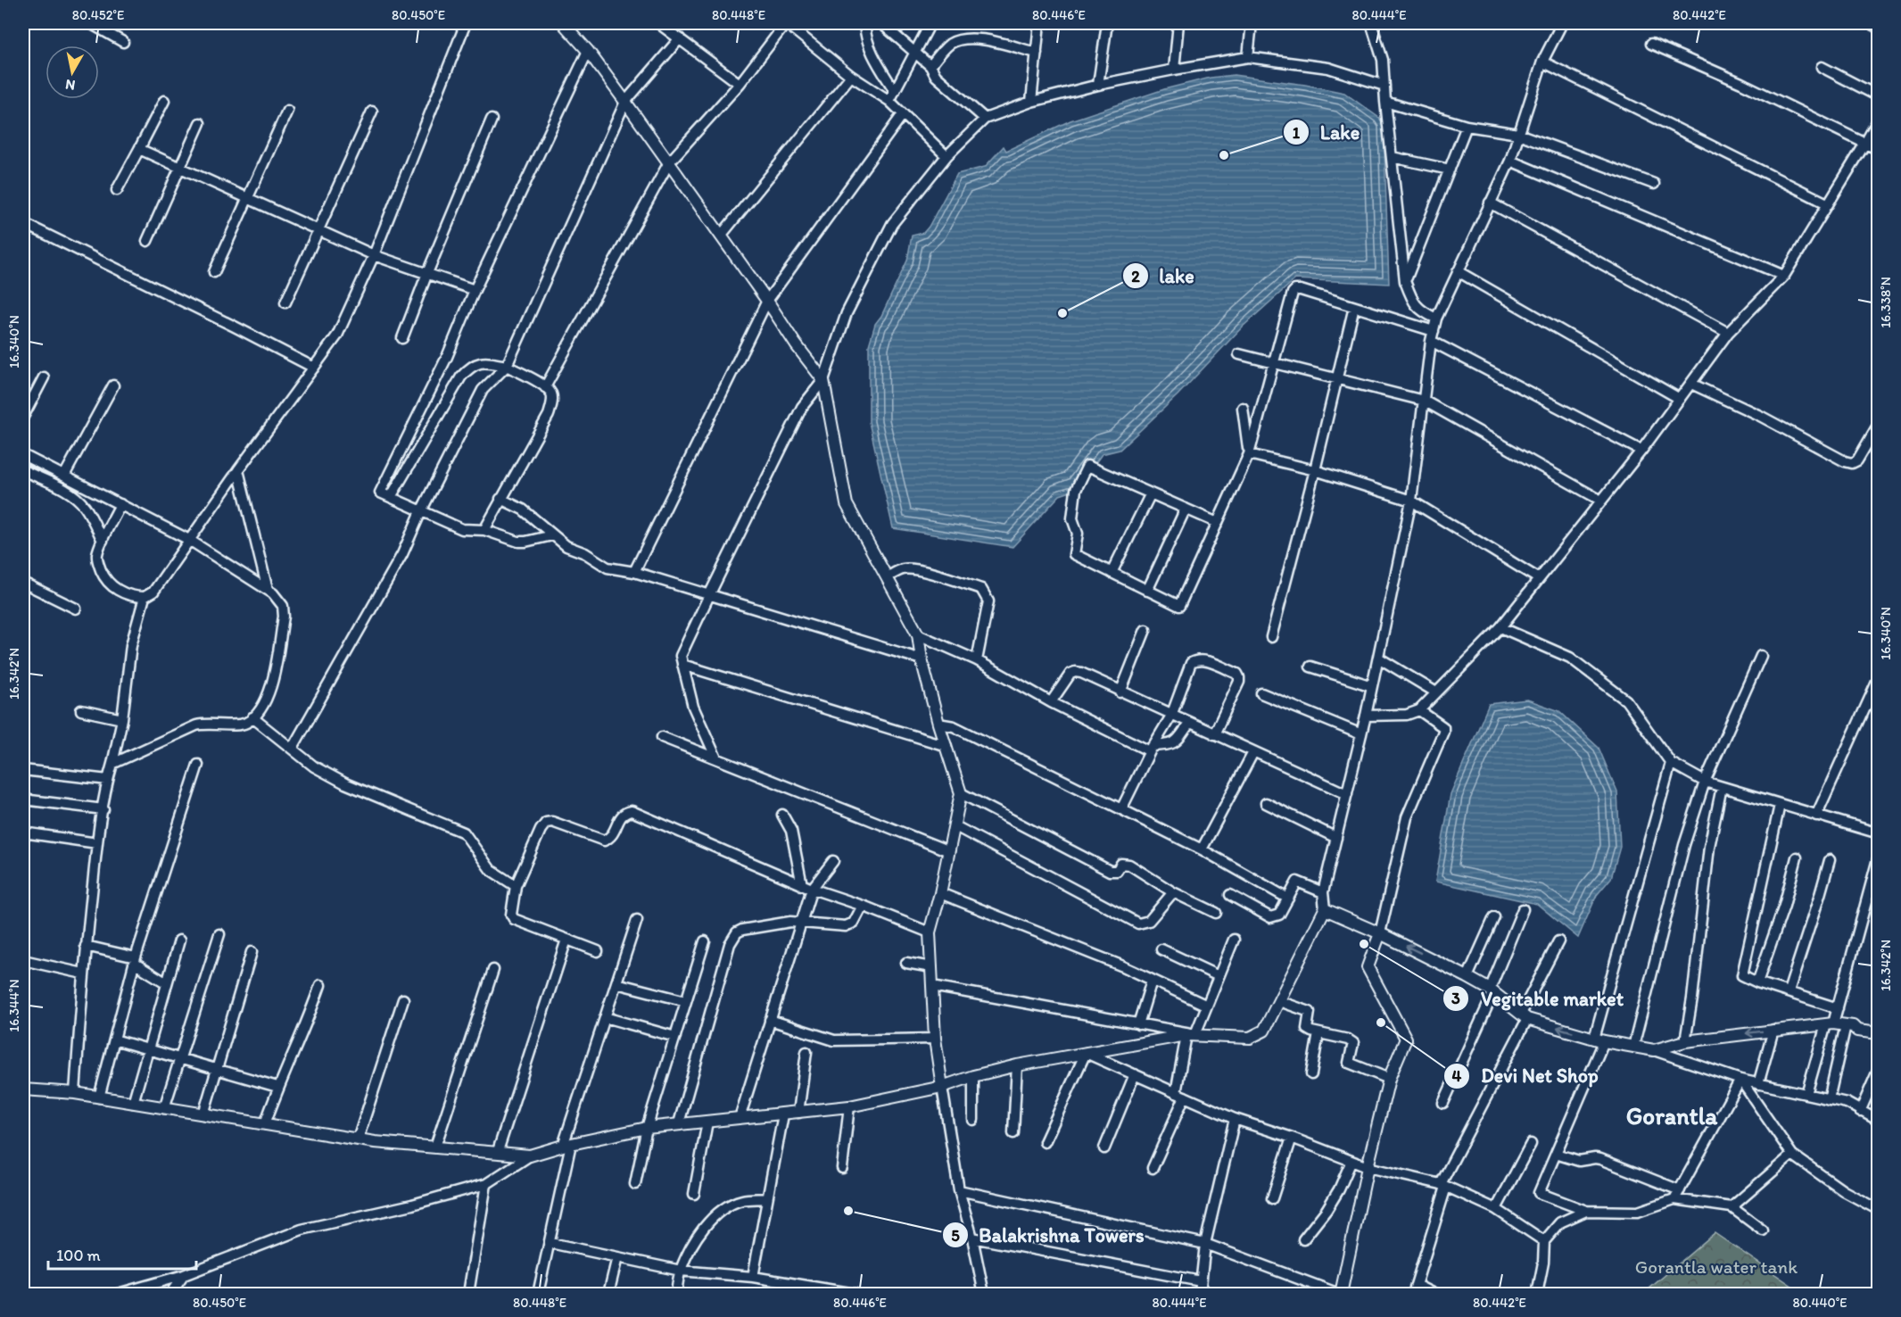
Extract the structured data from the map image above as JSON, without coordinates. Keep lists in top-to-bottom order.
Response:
{
  "districts": ["Gorantla"],
  "parks": ["Gorantla water tank"],
  "places": [
    "Lake",
    "lake",
    "Vegitable market",
    "Devi Net Shop",
    "Balakrishna Towers"
  ],
  "scale_bar": "100 m",
  "north": "bottom",
  "coordinates": [
    "80.452°E",
    "80.450°E",
    "80.448°E",
    "80.446°E",
    "80.444°E",
    "80.442°E",
    "16.338°N",
    "16.340°N",
    "16.342°N",
    "16.344°N",
    "80.440°E"
  ]
}
